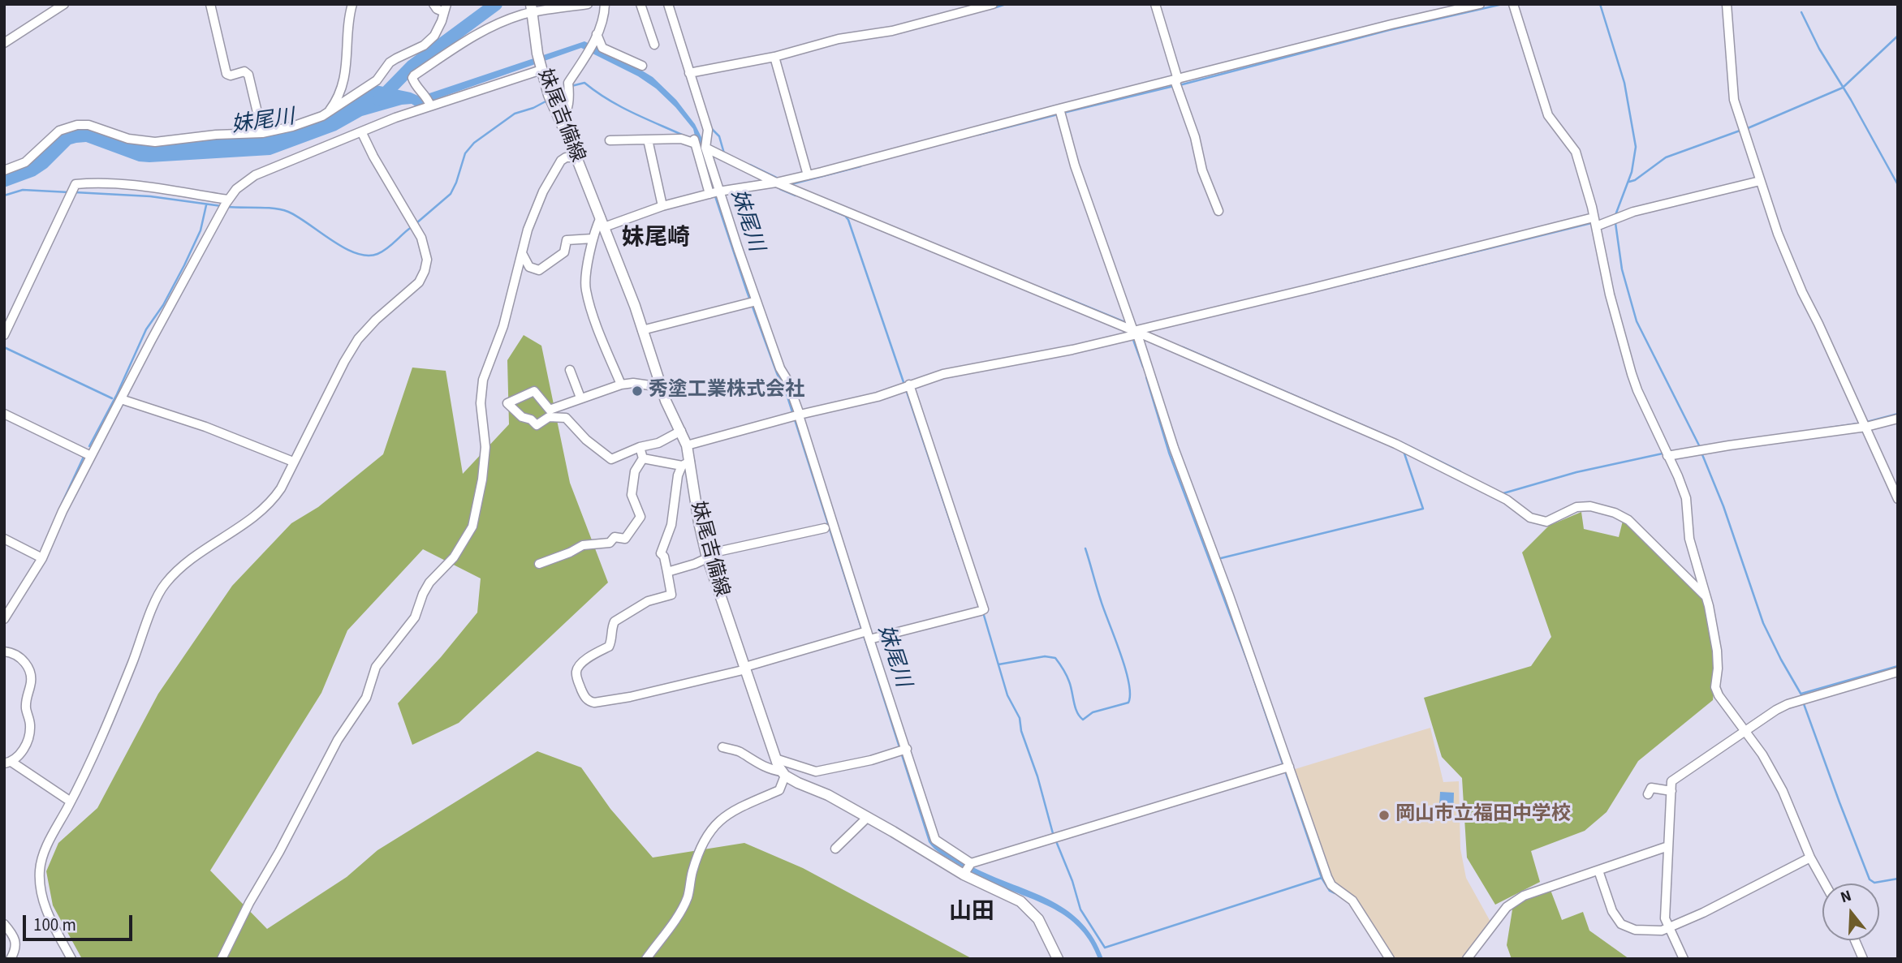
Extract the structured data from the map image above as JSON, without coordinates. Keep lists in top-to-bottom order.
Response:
{
  "streets": {
    "main road": ["妹尾吉備線"]
  },
  "districts": ["妹尾崎", "山田"],
  "water": ["妹尾川"],
  "places": ["秀塗工業株式会社", "岡山市立福田中学校"],
  "scale_bar": "100 m",
  "north": "top"
}
